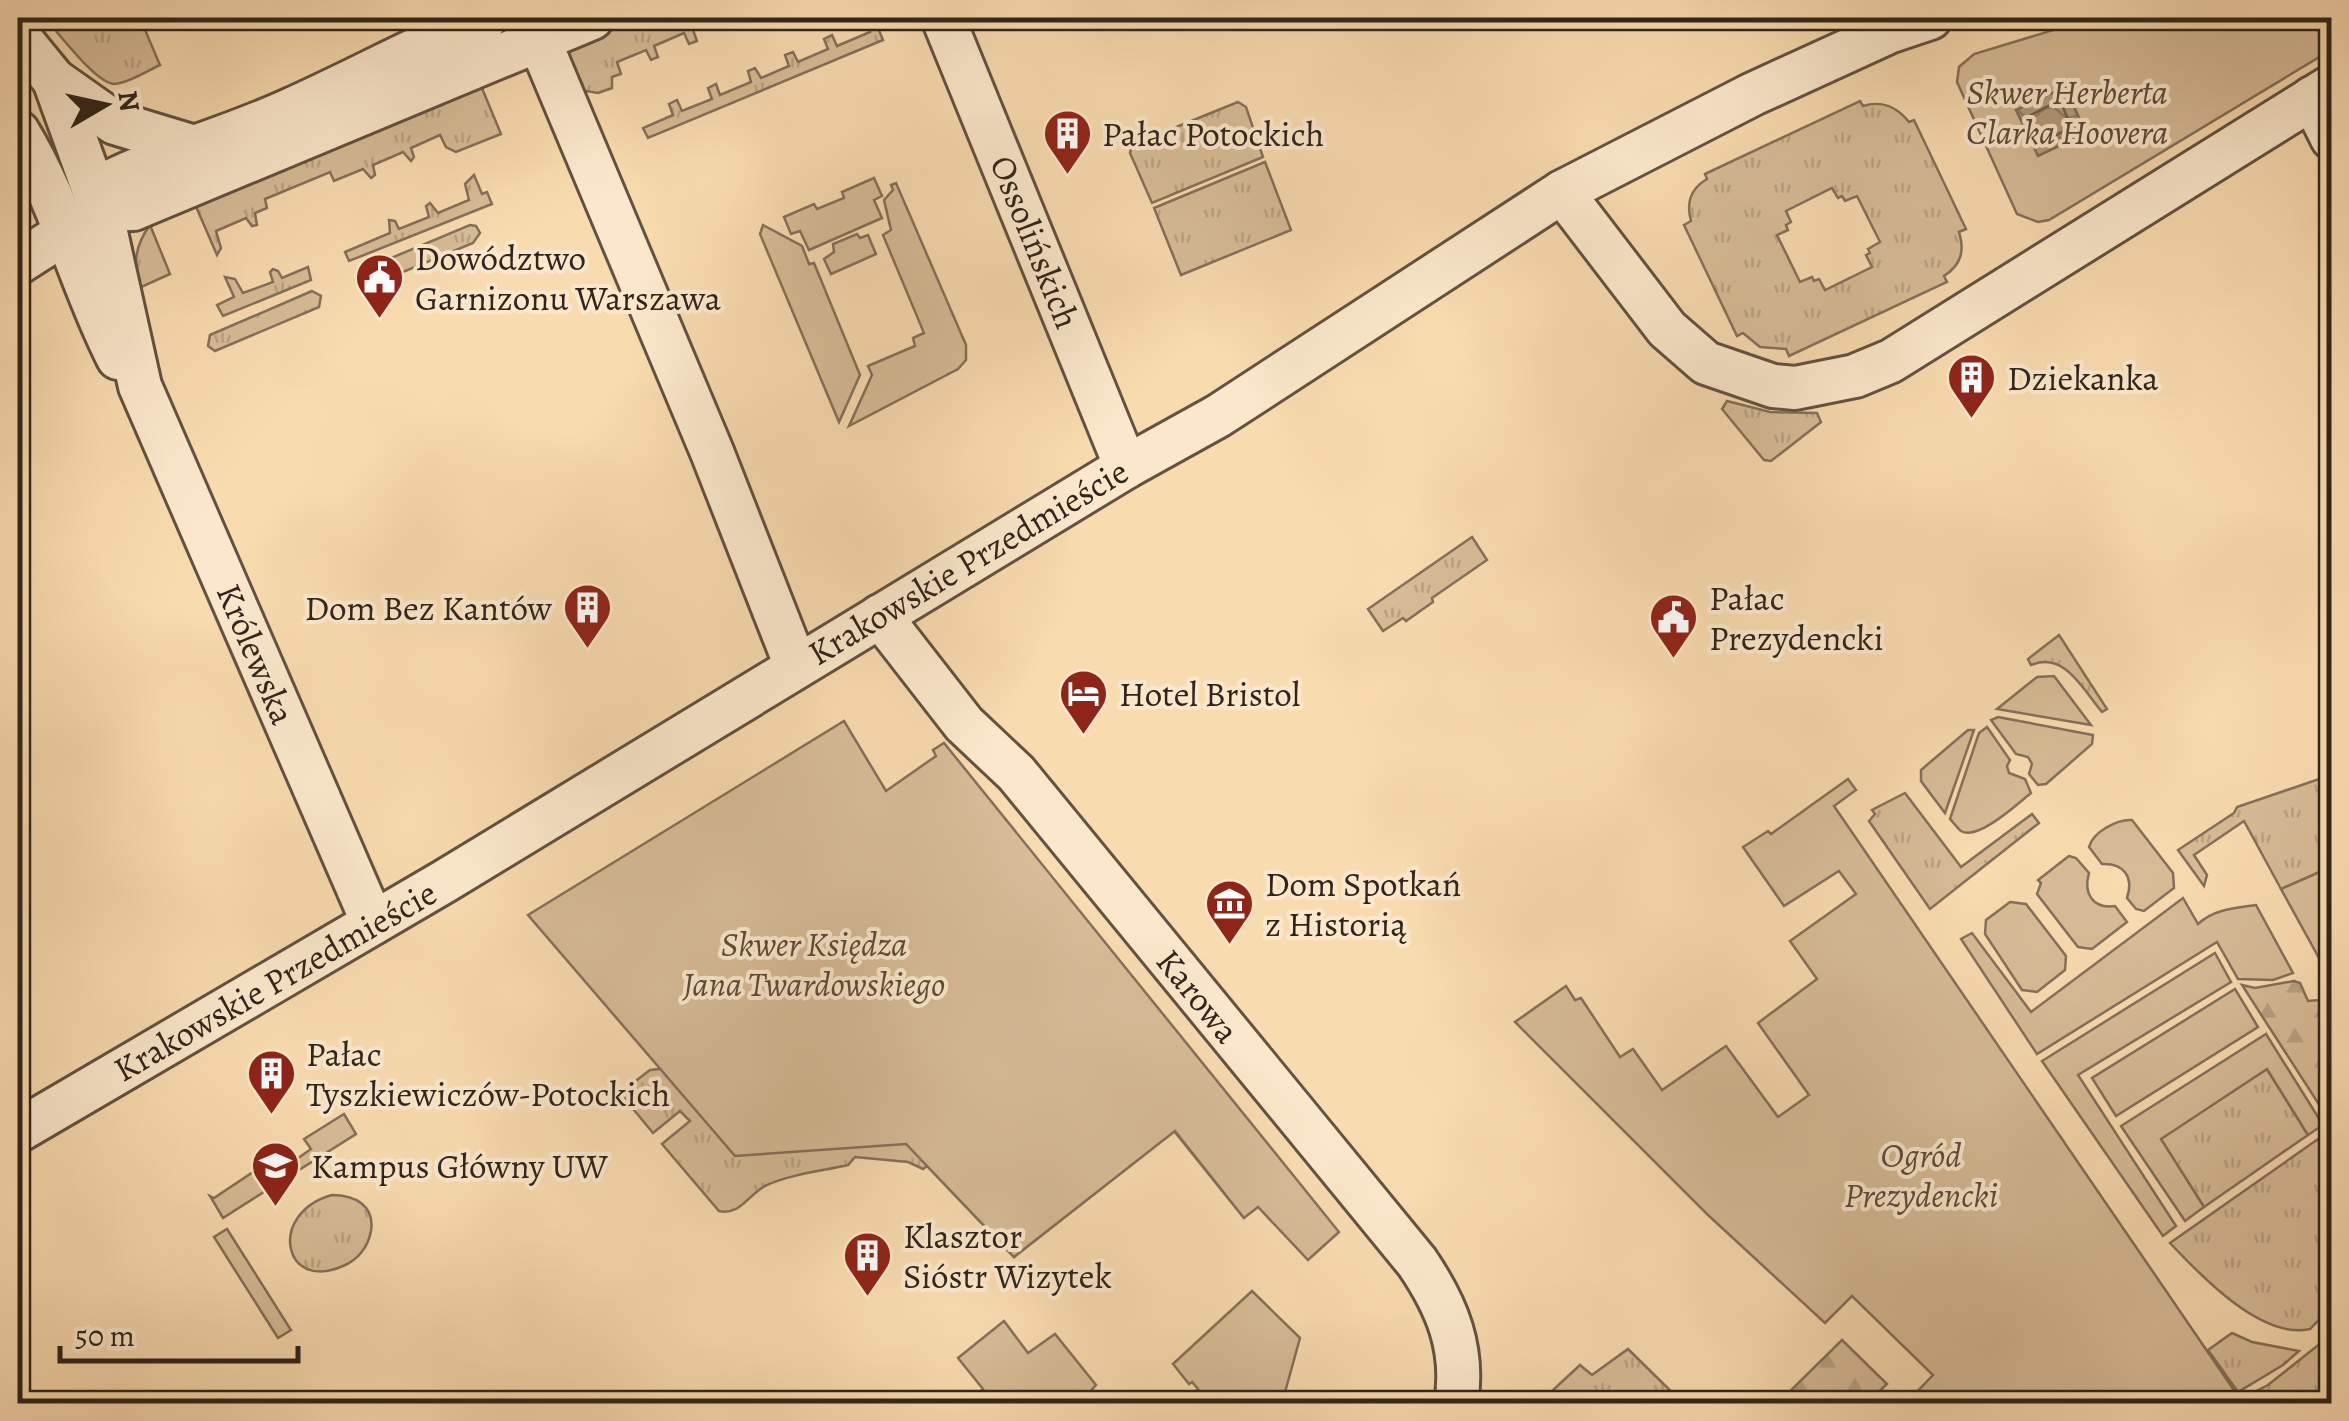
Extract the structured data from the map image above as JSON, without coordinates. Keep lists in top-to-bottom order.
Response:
{
  "streets": {
    "street": [
      "Ossolińskich",
      "Krakowskie Przedmieście",
      "Królewska",
      "Karowa"
    ]
  },
  "crossings": [
    ["Ossolińskich", "Krakowskie Przedmieście"],
    ["Krakowskie Przedmieście", "Królewska"],
    ["Krakowskie Przedmieście", "Karowa"]
  ],
  "parks": ["Skwer Herberta Clarka Hoovera", "Skwer Księdza Jana Twardowskiego", "Ogród Prezydencki"],
  "places": {
    "building": [
      "Pałac Potockich",
      "Dziekanka",
      "Dom Bez Kantów",
      "Pałac Tyszkiewiczów-Potockich",
      "Klasztor Sióstr Wizytek"
    ],
    "public building": ["Dowództwo Garnizonu Warszawa", "Pałac Prezydencki"],
    "hotel": ["Hotel Bristol"],
    "museum": ["Dom Spotkań z Historią"],
    "school or university": ["Kampus Główny UW"]
  },
  "scale_bar": "50 m",
  "north": "right"
}
